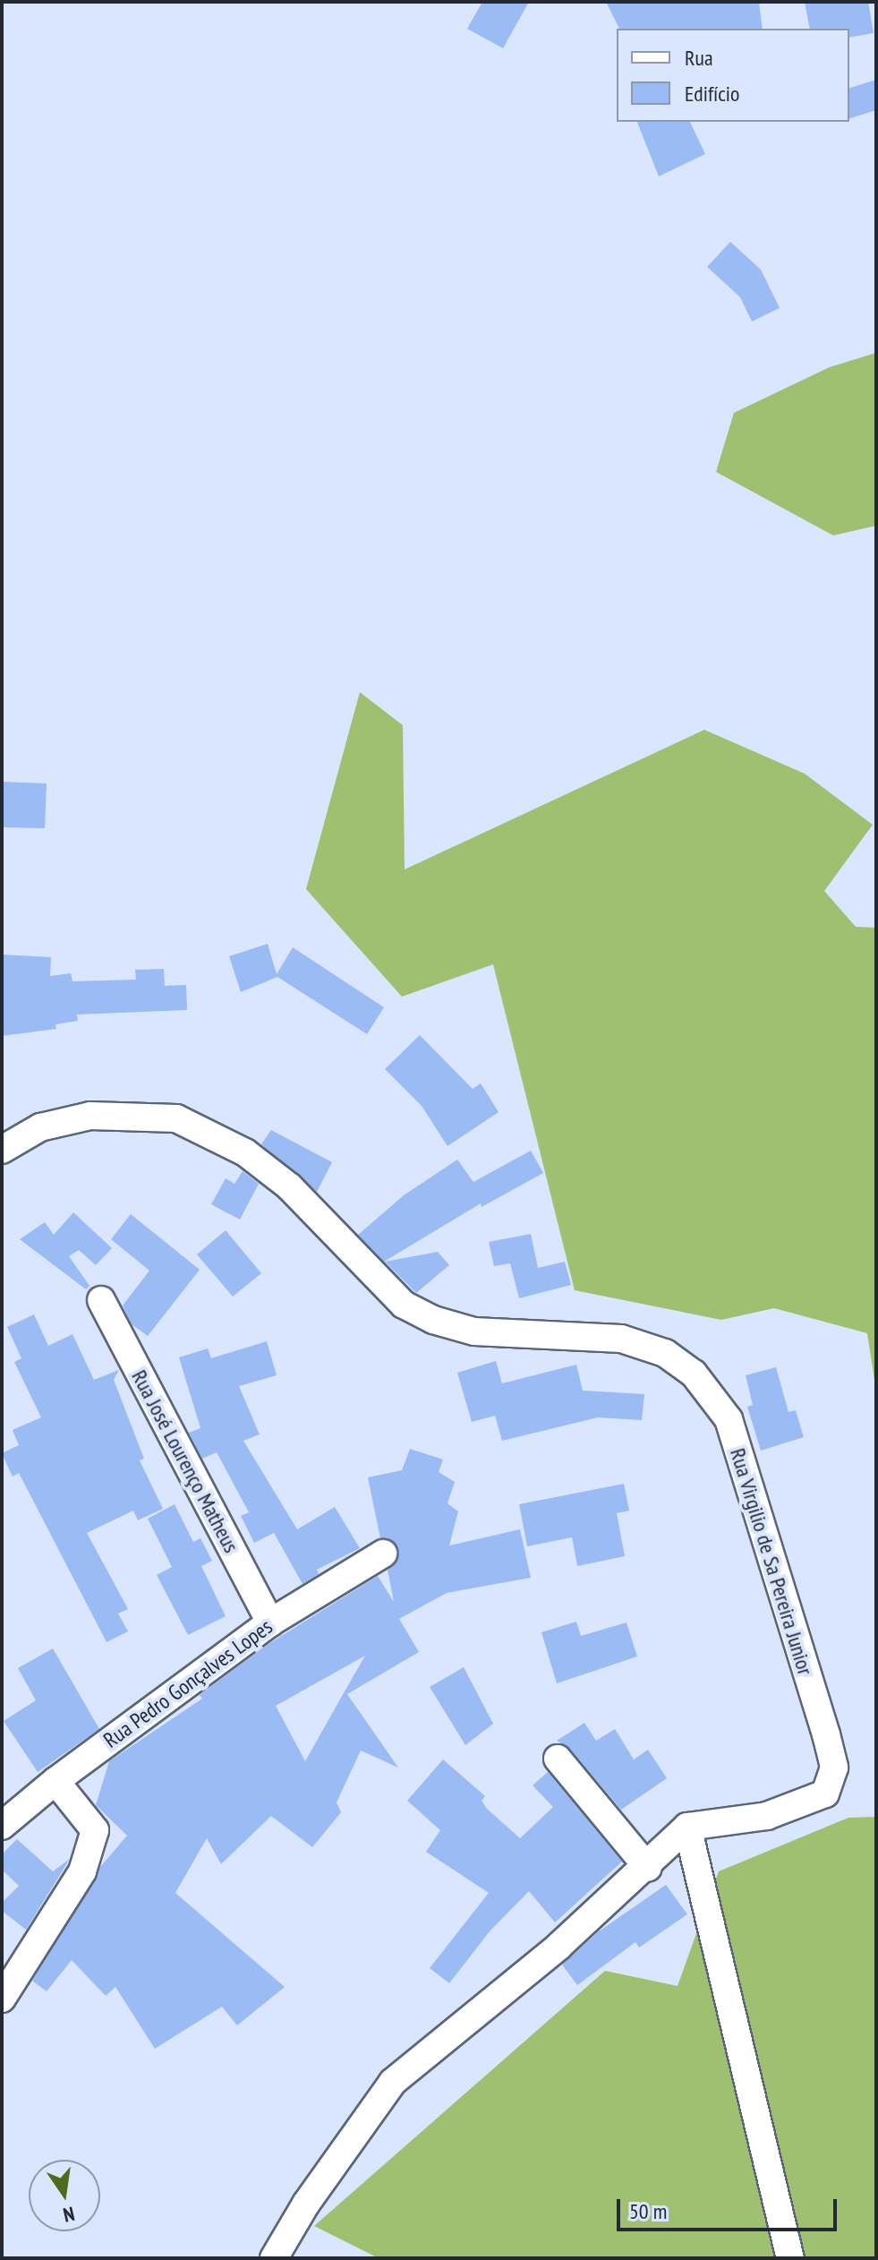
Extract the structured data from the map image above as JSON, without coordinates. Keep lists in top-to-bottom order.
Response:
{
  "streets": {
    "street": ["Rua José Lourenço Matheus", "Rua Virgilio de Sa Pereira Junior", "Rua Pedro Gonçalves Lopes"]
  },
  "crossings": [
    ["Rua José Lourenço Matheus", "Rua Pedro Gonçalves Lopes"]
  ],
  "legend": ["Rua", "Edifício"],
  "scale_bar": "50 m",
  "north": "bottom"
}
